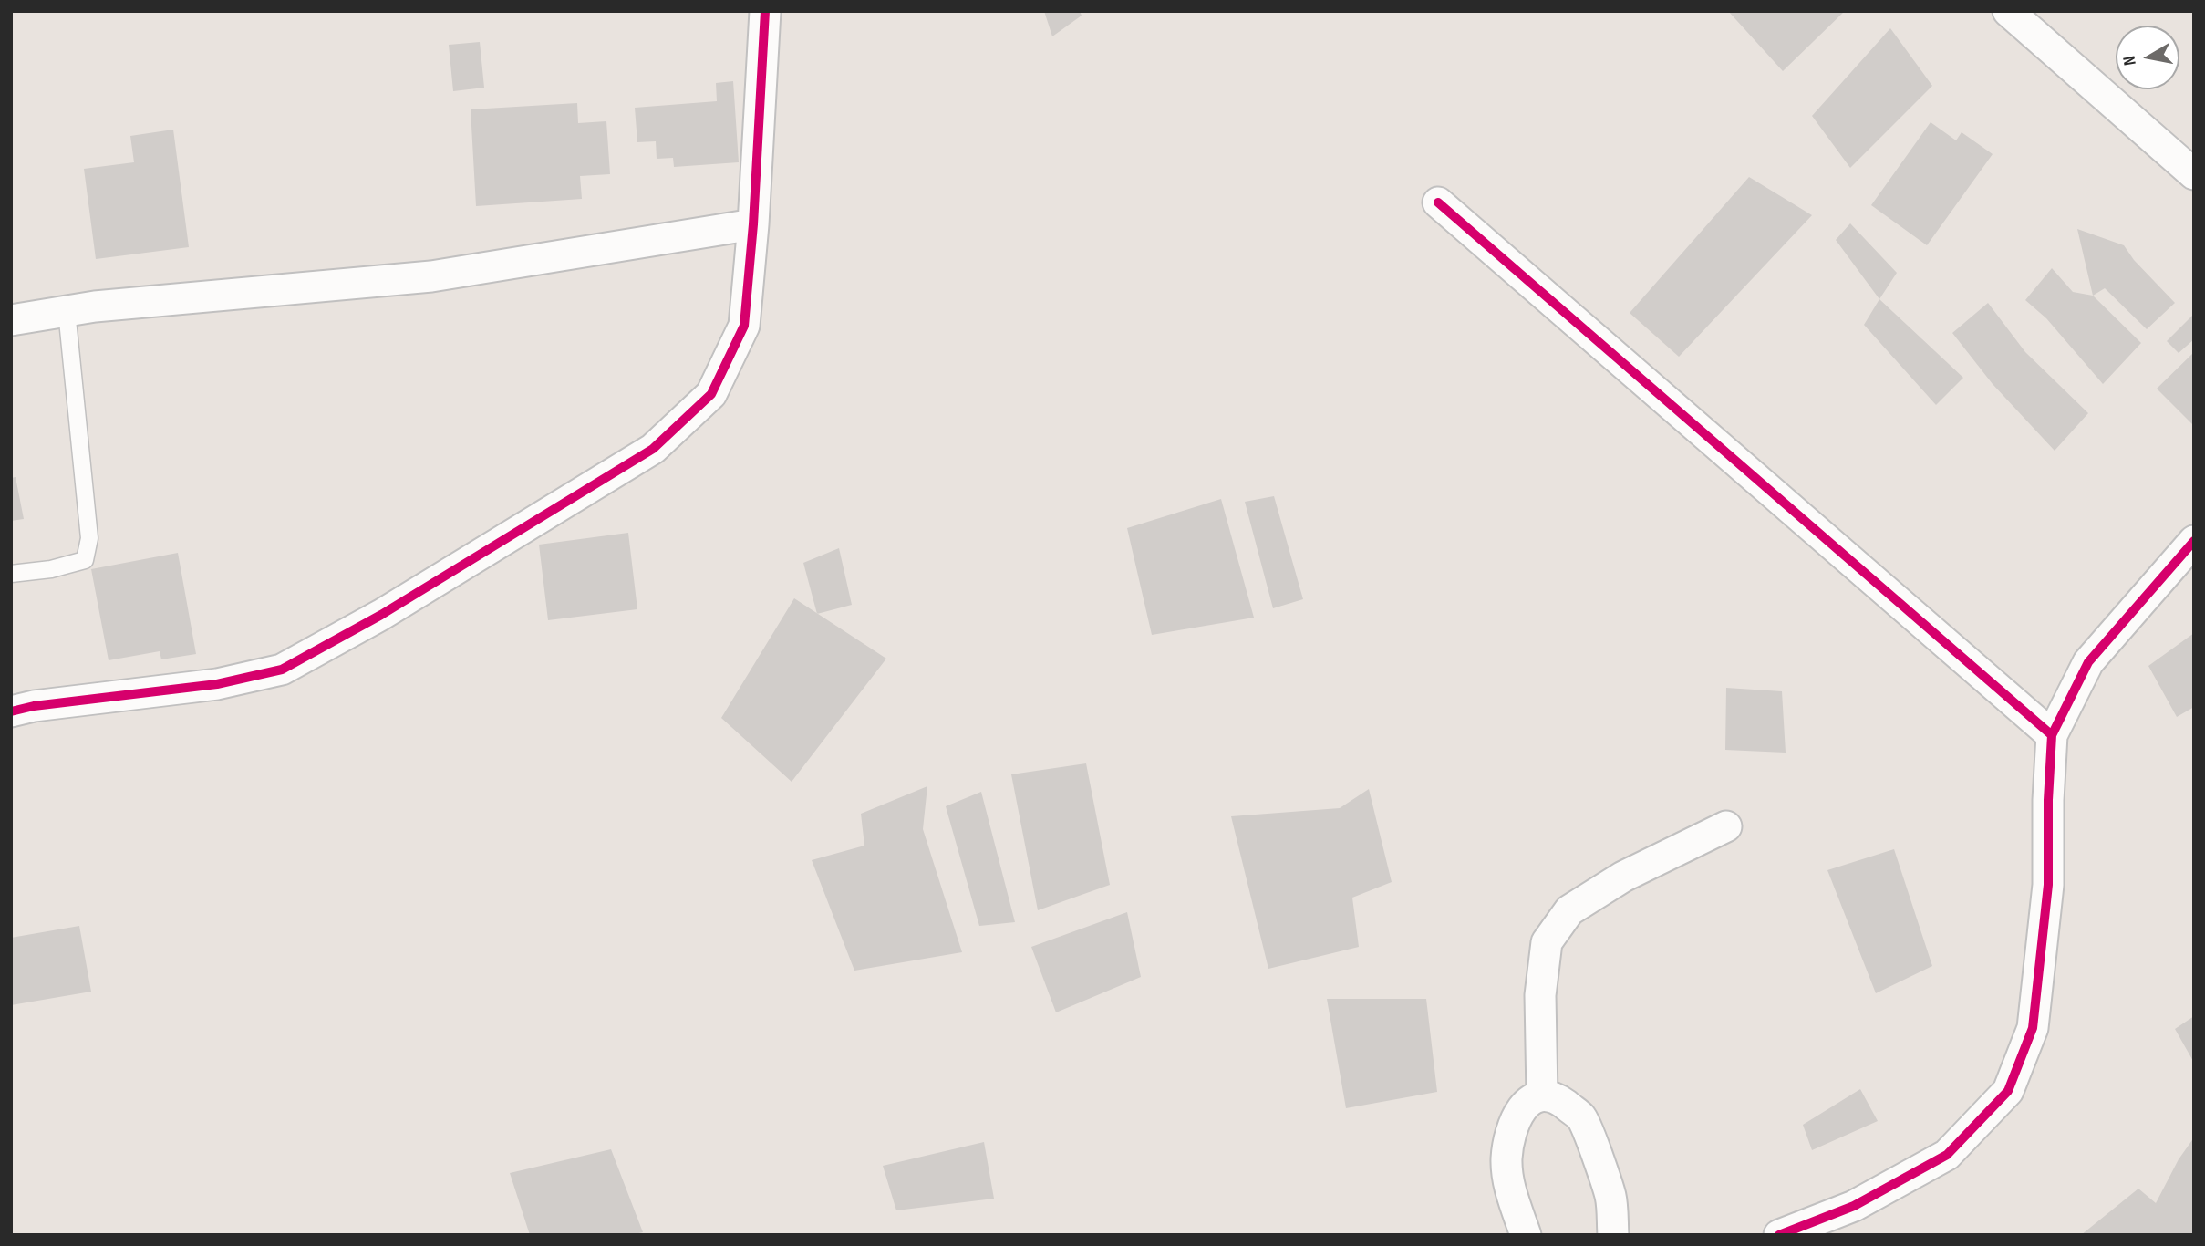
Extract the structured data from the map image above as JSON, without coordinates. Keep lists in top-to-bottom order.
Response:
{
  "north": "left"
}
